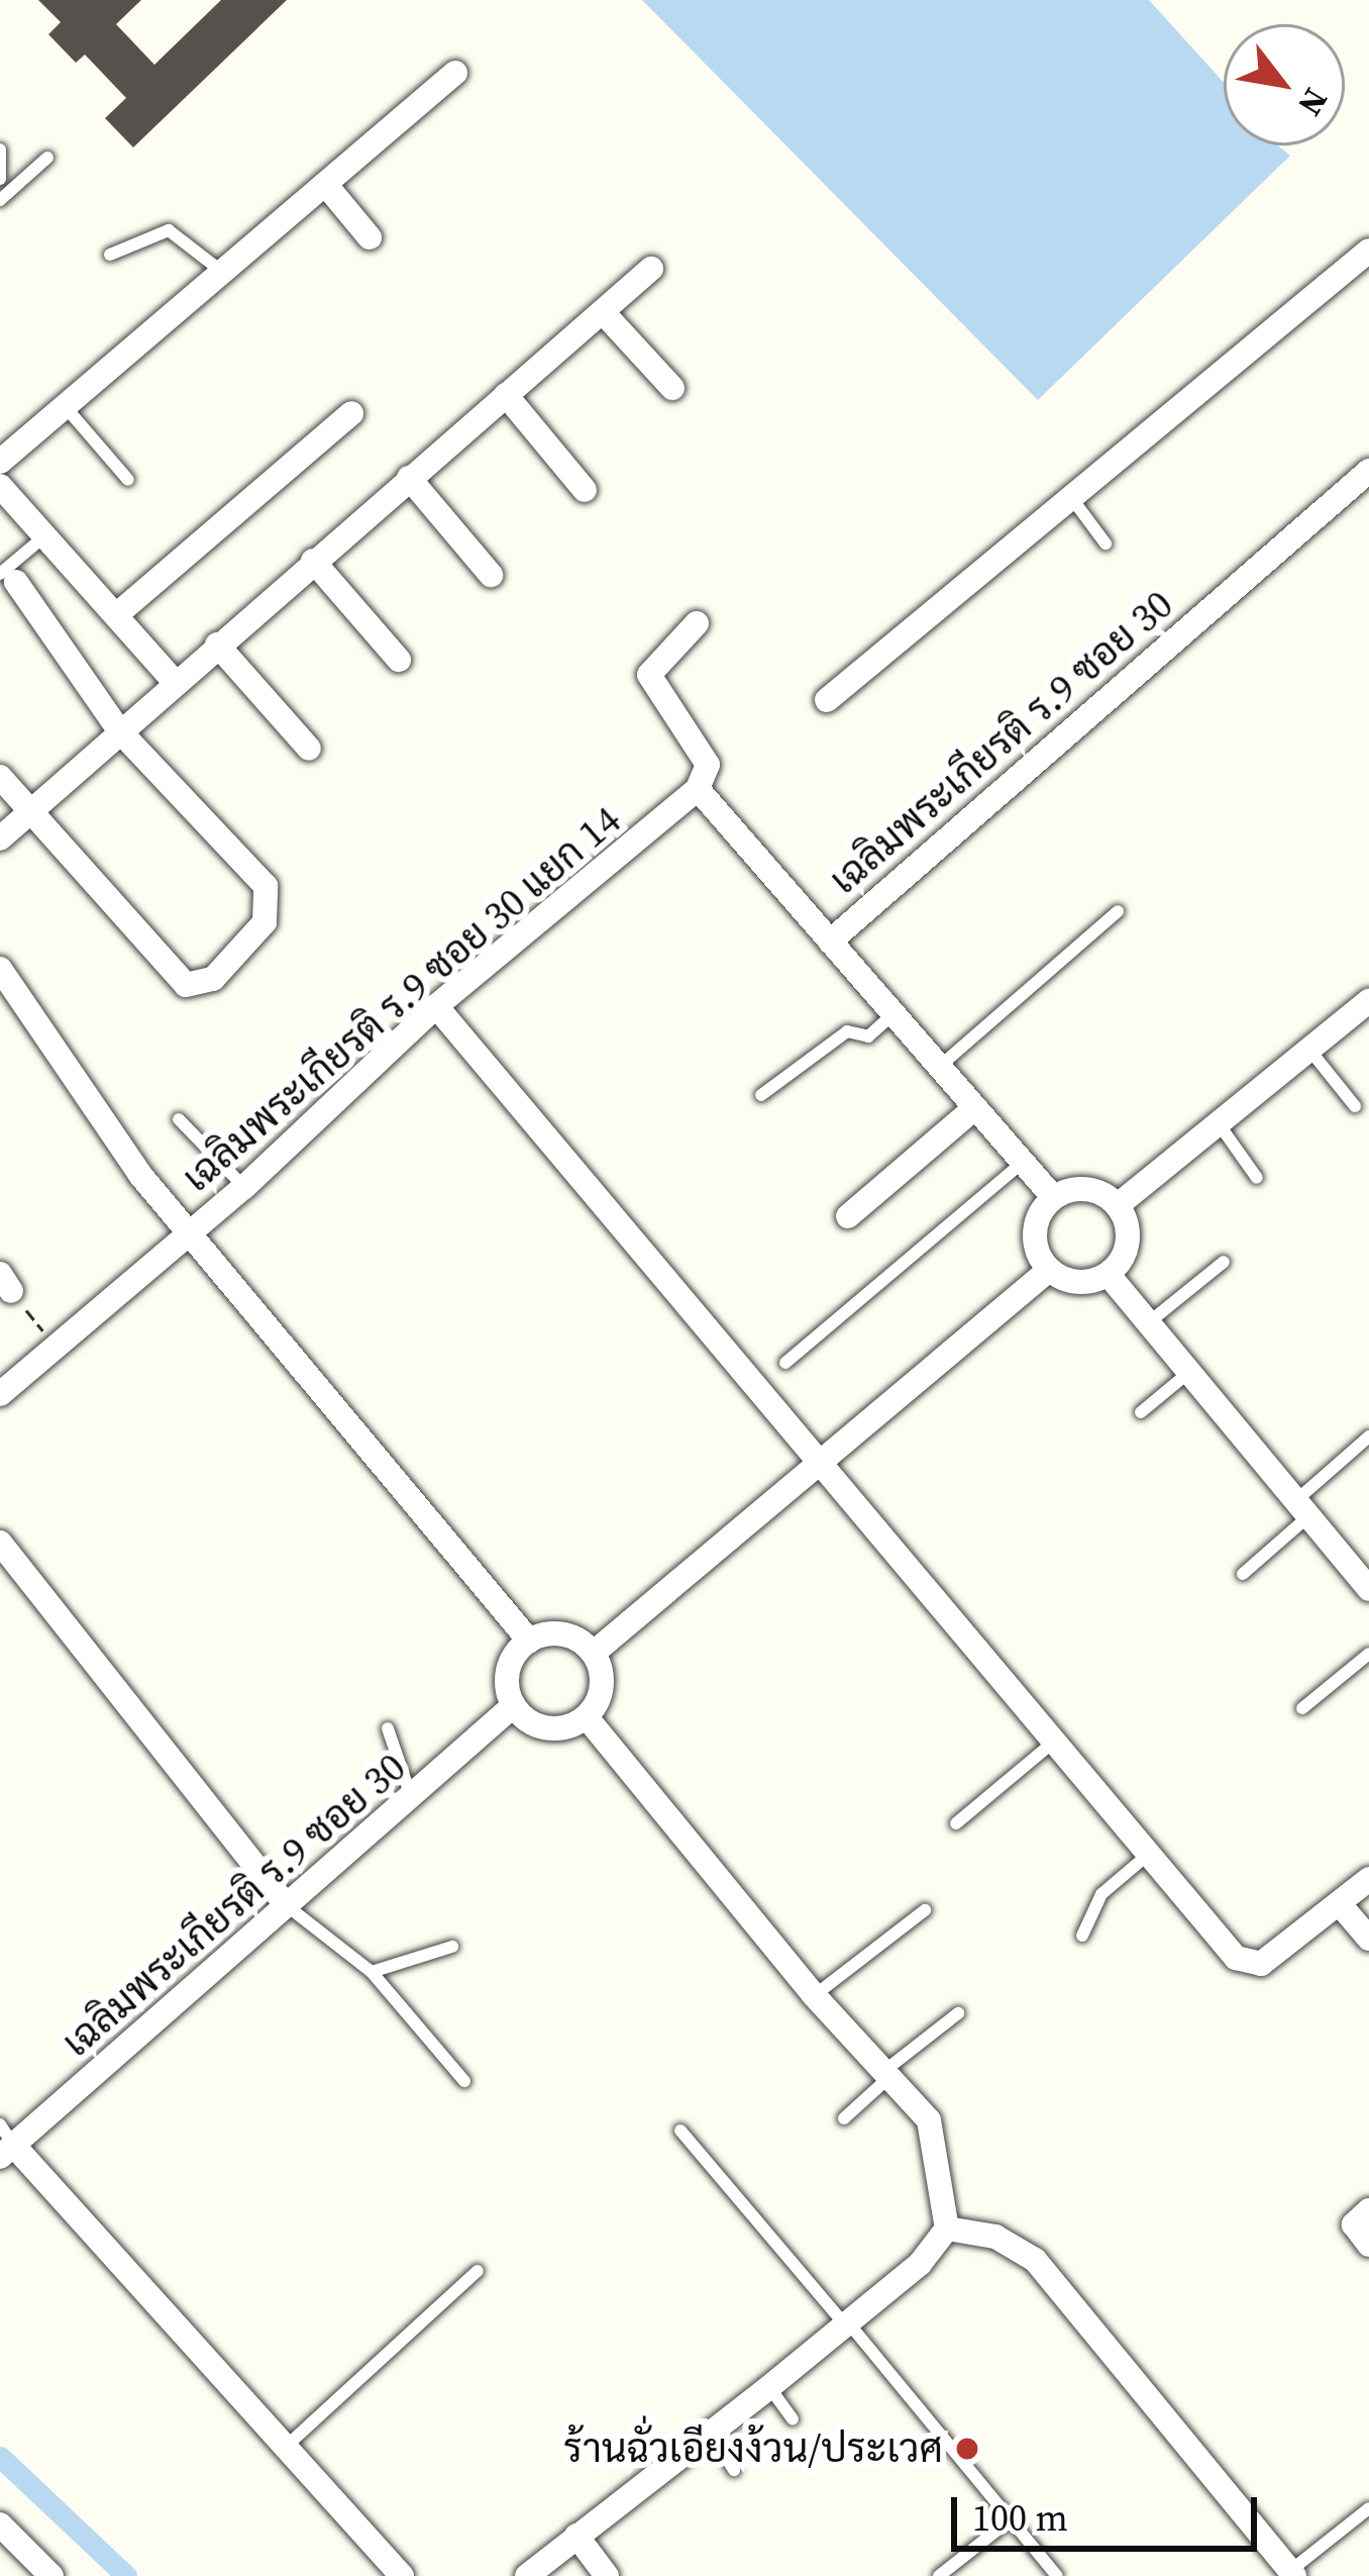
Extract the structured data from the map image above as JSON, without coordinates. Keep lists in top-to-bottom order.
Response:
{
  "streets": {
    "street": ["เฉลิมพระเกียรติ ร.9 ซอย 30", "เฉลิมพระเกียรติ ร.9 ซอย 30 แยก 14"]
  },
  "places": ["ร้านฉั่วเอียงง้วน/ประเวศ"],
  "scale_bar": "100 m",
  "north": "bottom right"
}
